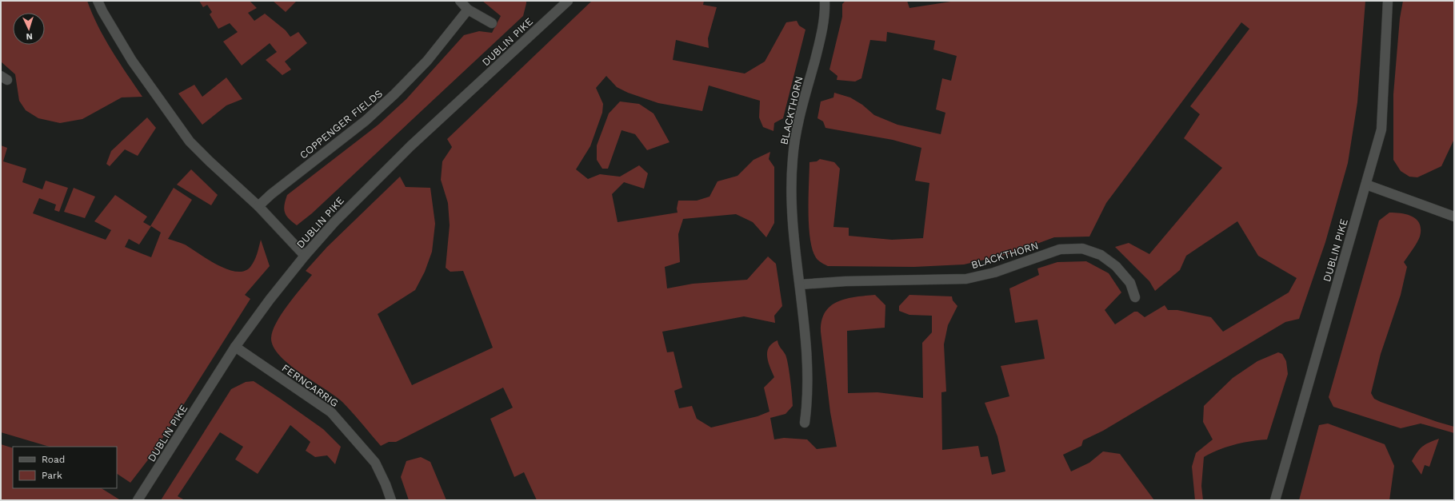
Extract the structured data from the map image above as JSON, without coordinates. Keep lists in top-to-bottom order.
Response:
{
  "streets": {
    "street": [
      "DUBLIN PIKE",
      "BLACKTHORN",
      "COPPENGER FIELDS",
      "FERNCARRIG"
    ]
  },
  "crossings": [
    ["DUBLIN PIKE", "FERNCARRIG"]
  ],
  "legend": ["Road", "Park"],
  "north": "bottom"
}
